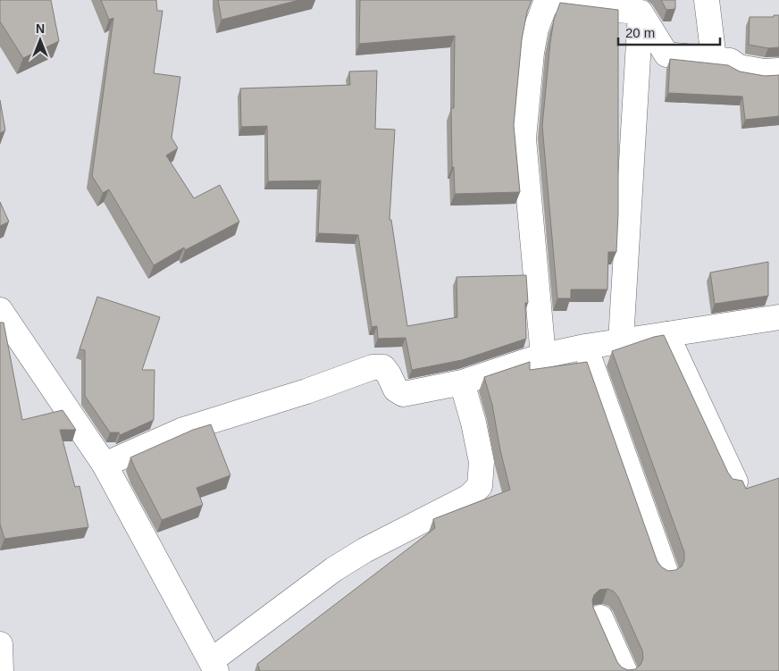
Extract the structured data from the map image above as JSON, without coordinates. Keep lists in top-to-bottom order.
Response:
{
  "scale_bar": "20 m",
  "north": "top"
}
